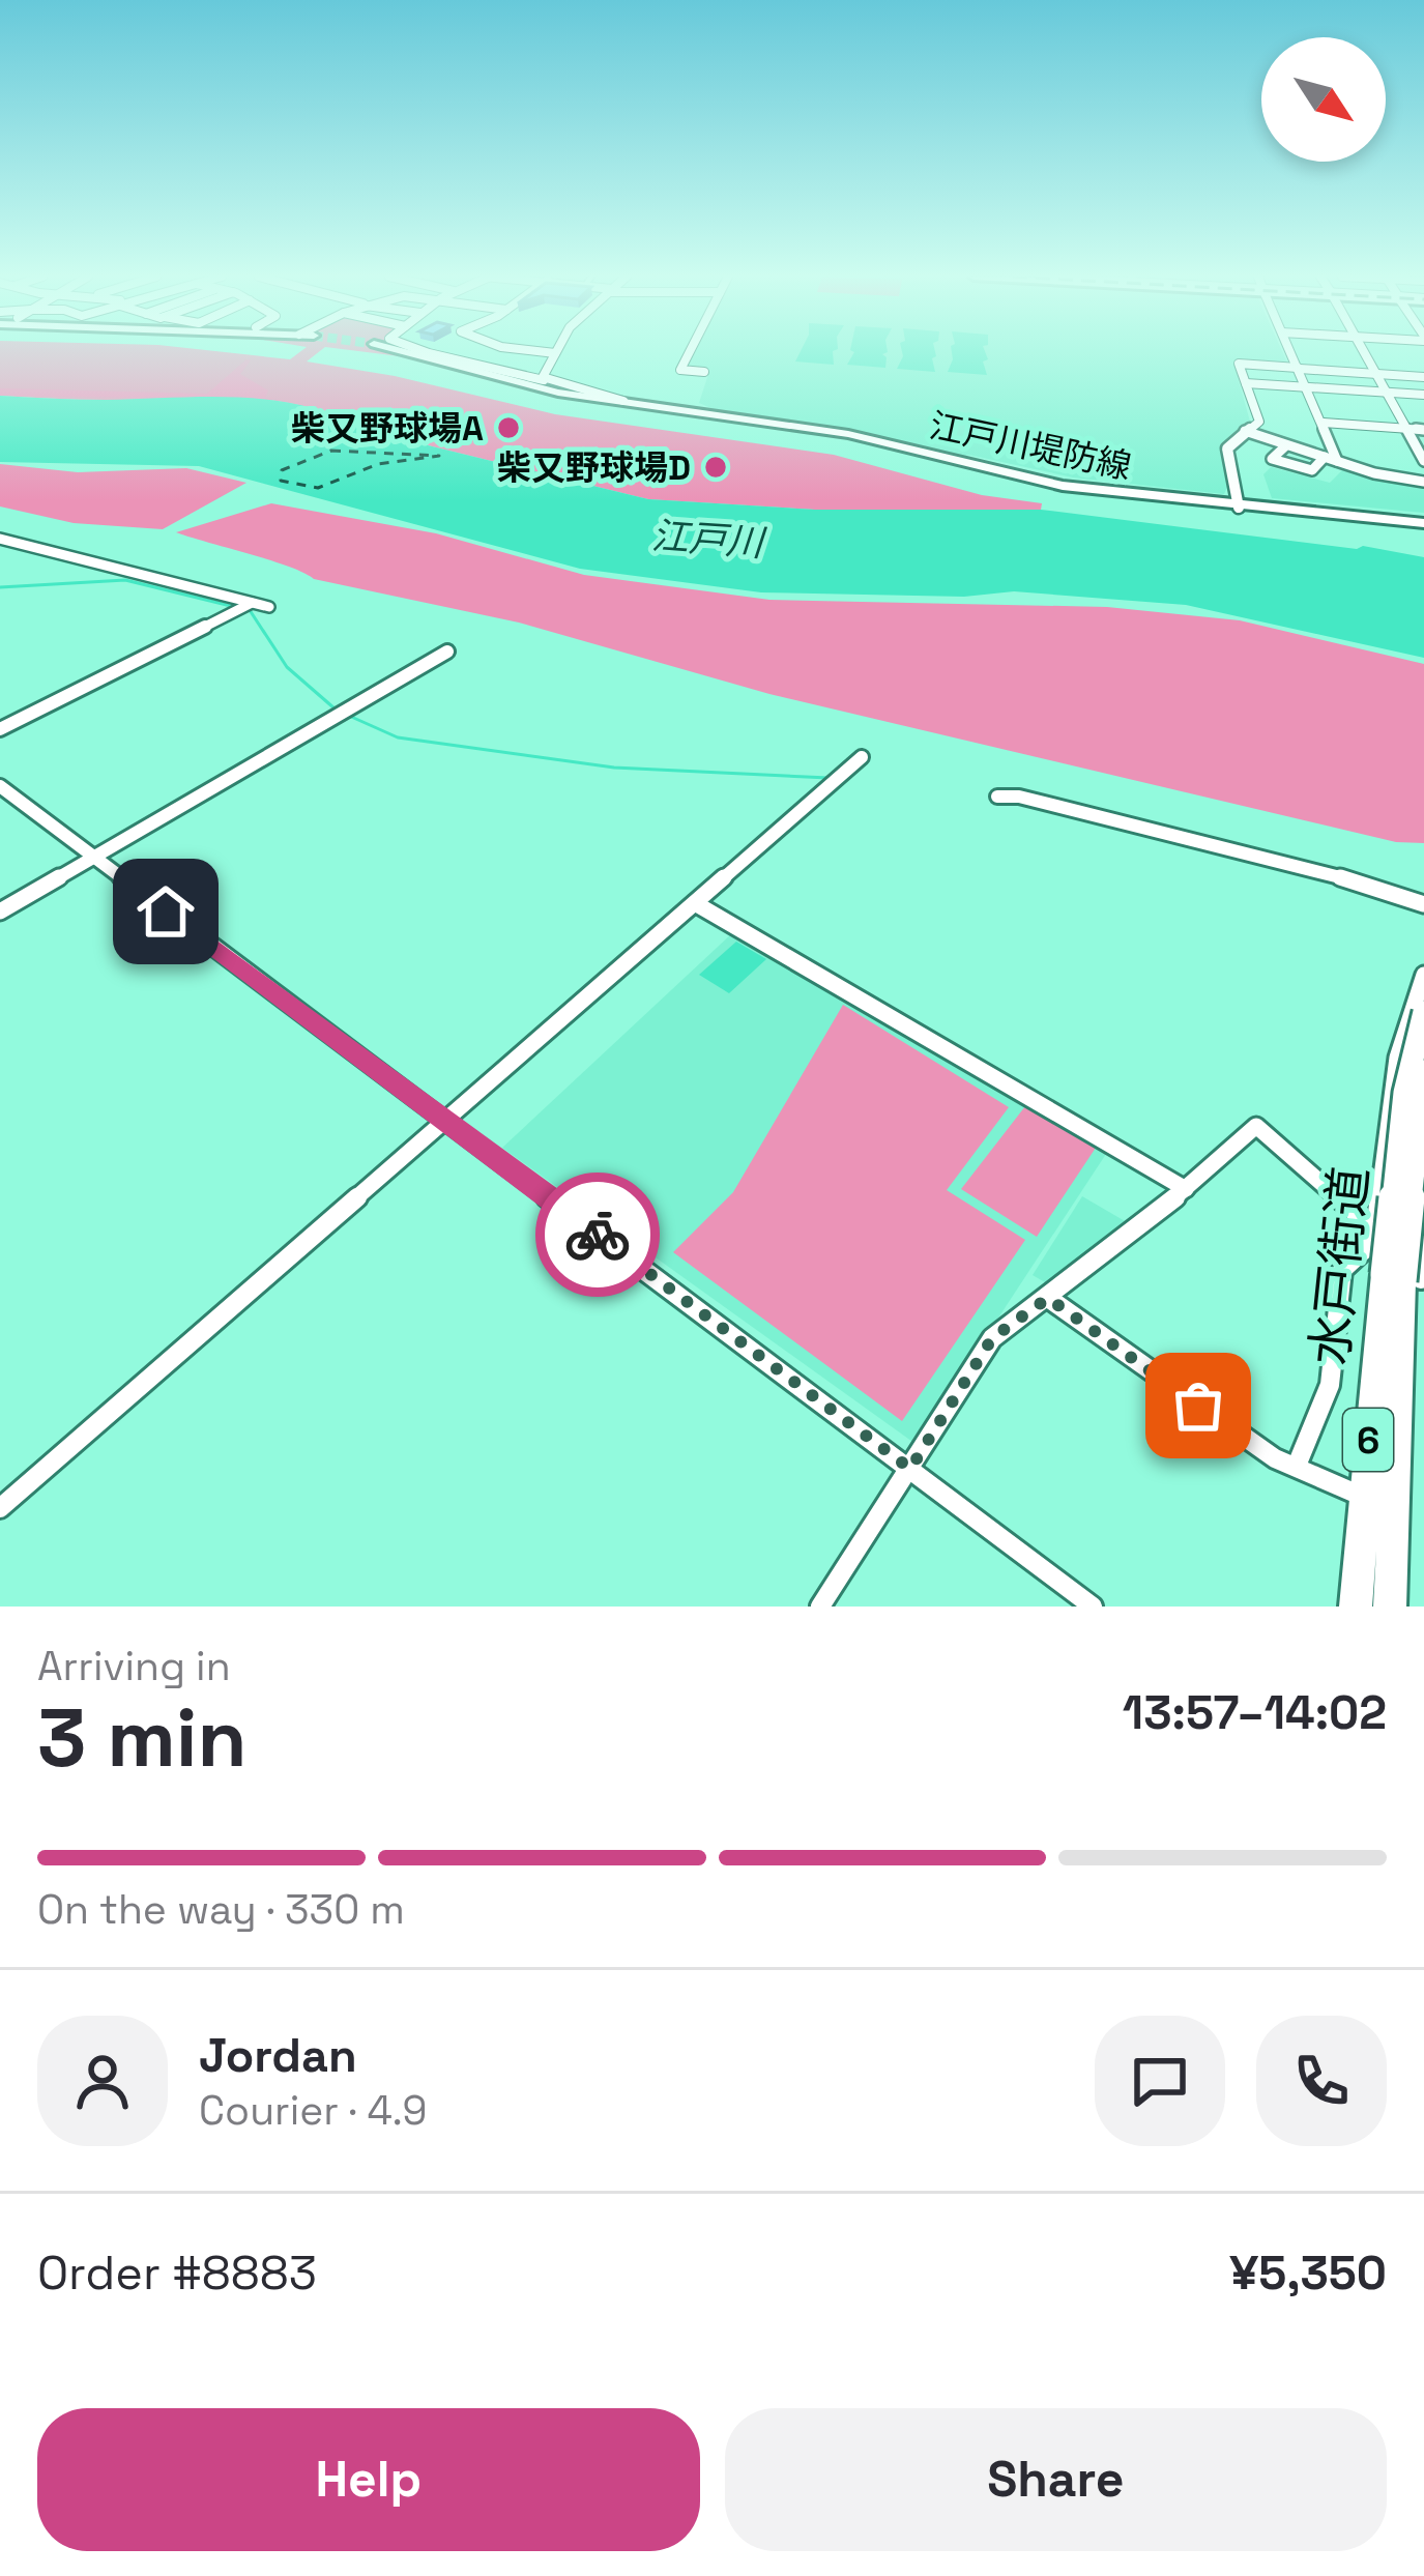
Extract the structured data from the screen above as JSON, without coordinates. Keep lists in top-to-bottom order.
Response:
{
  "streets": {
    "highway": ["水戸街道", "6"],
    "main road": ["江戸川堤防線"]
  },
  "water": ["江戸川"],
  "places": ["柴又野球場A", "柴又野球場D"],
  "north": "bottom right",
  "page": {
    "heading": ["3 min", "Arriving in", "13:57–14:02"],
    "panel": [
      "Jordan",
      "Courier · 4.9",
      "Order #8883",
      "¥5,350"
    ],
    "bar": "On the way · 330 m",
    "buttons": ["Help", "Share"]
  }
}
